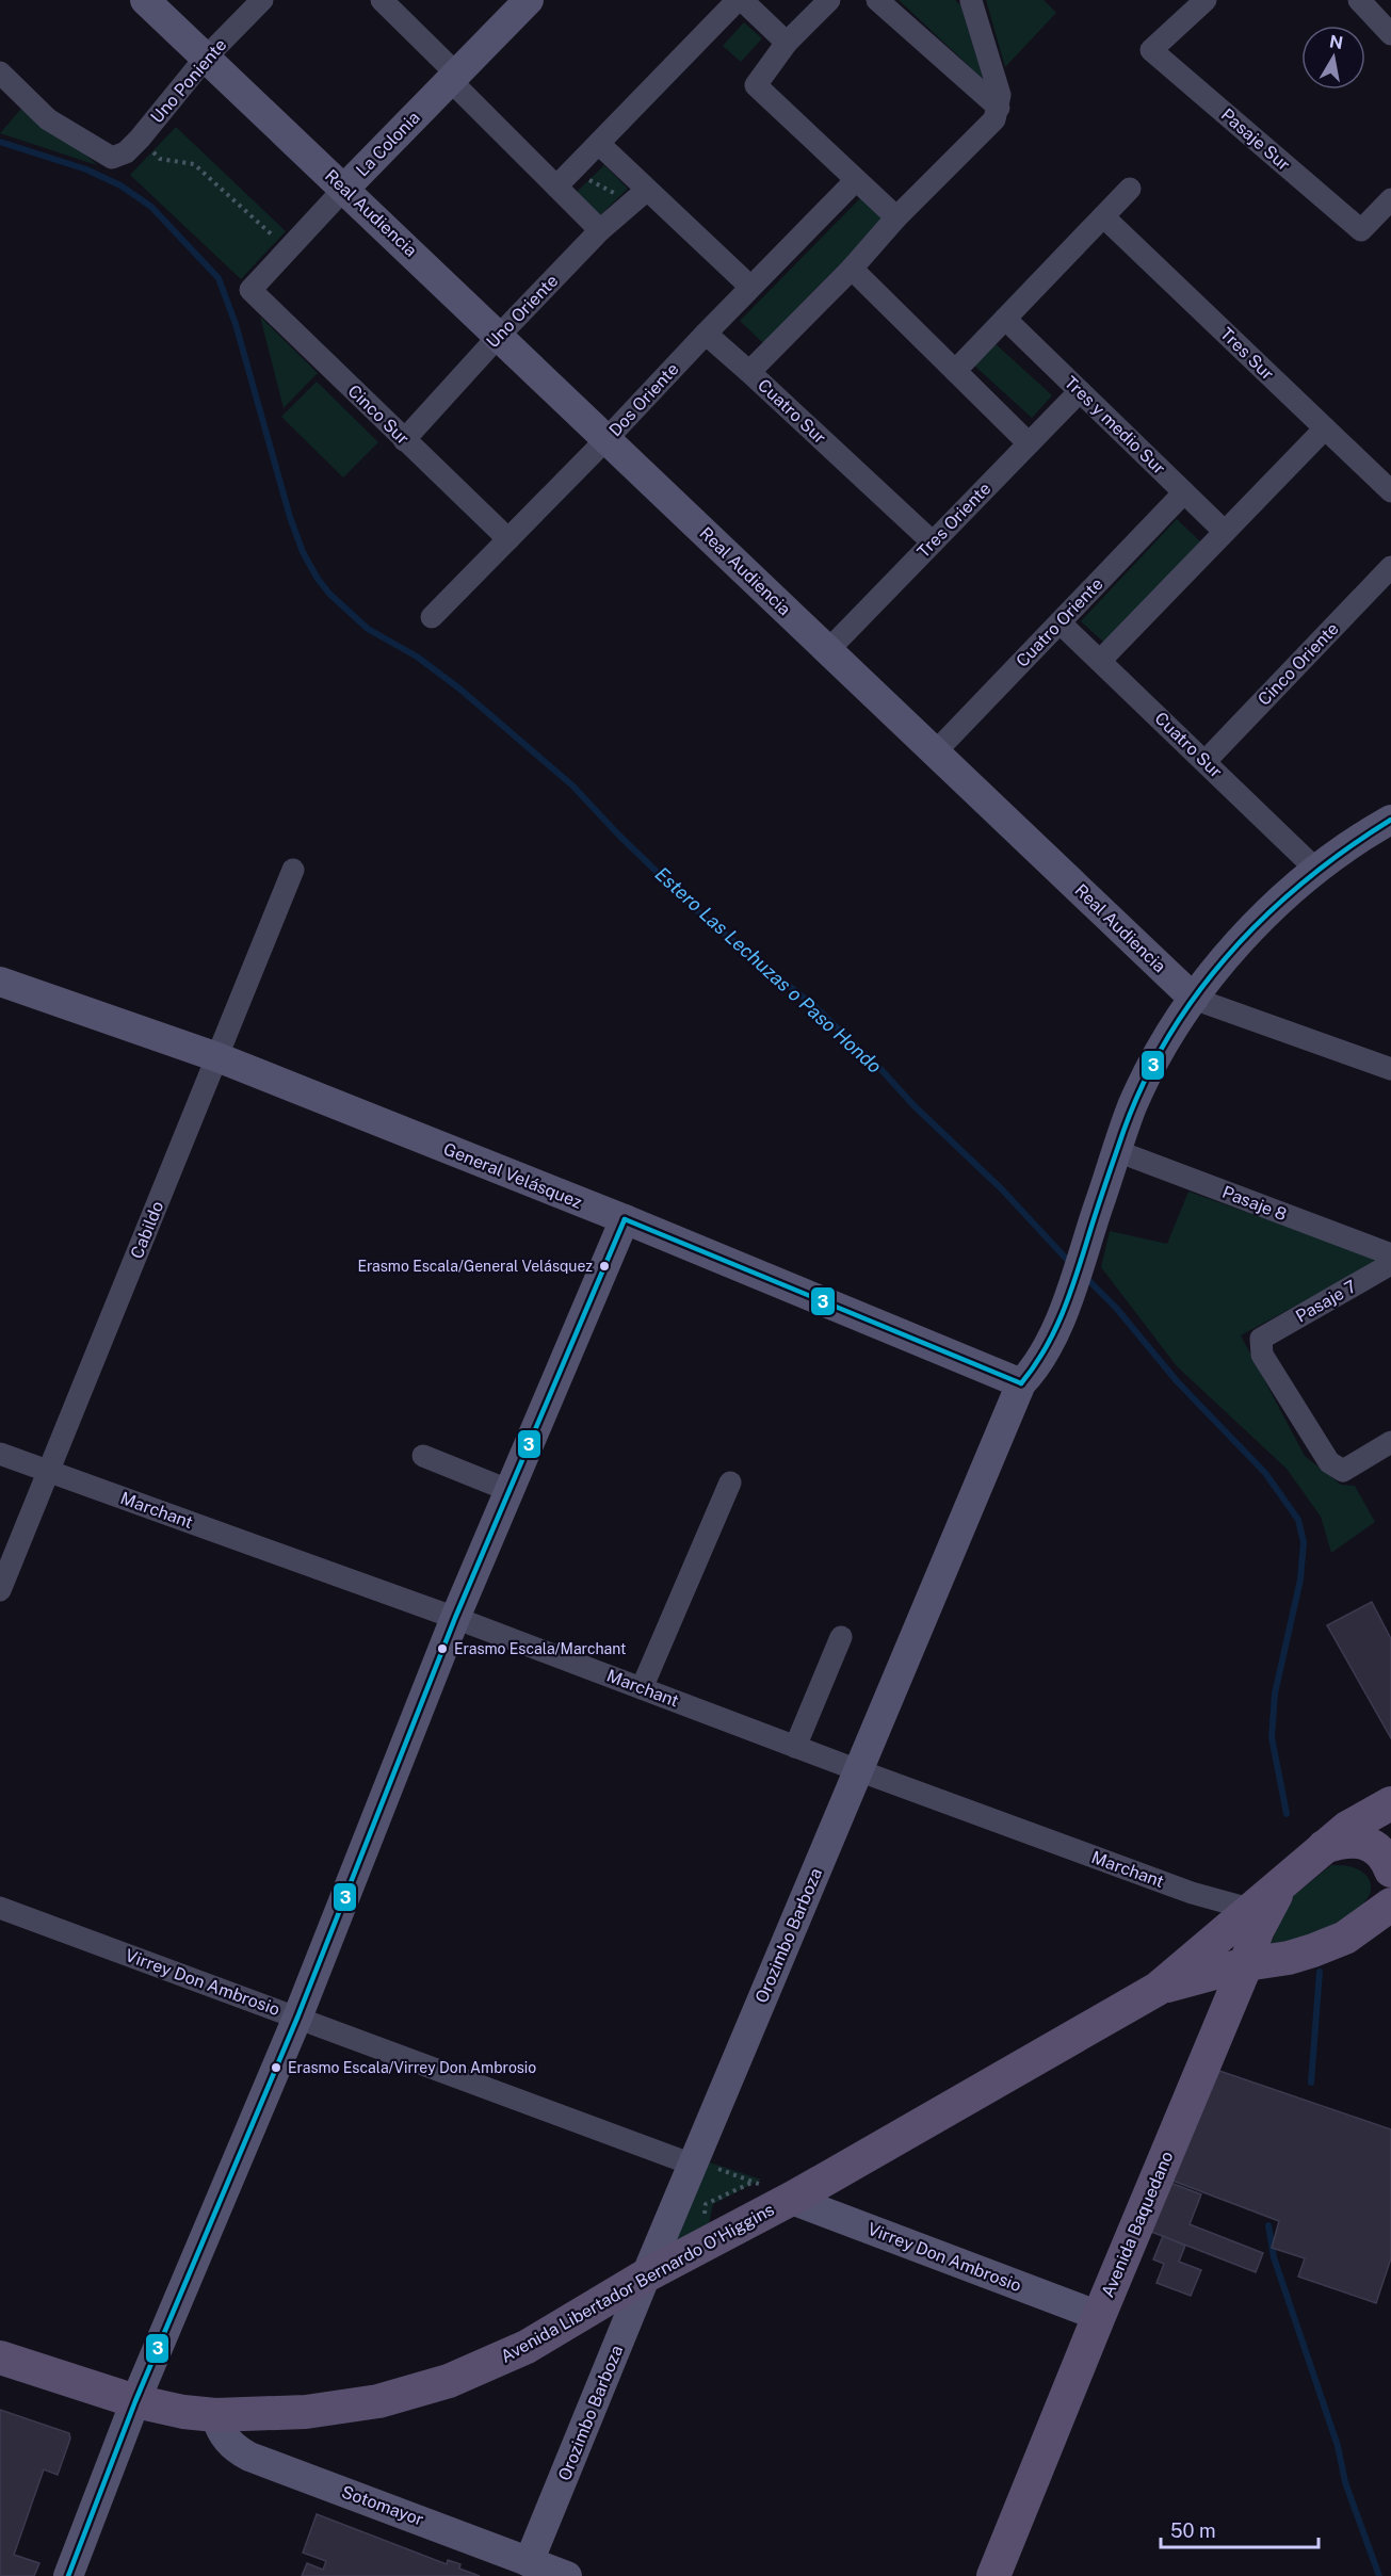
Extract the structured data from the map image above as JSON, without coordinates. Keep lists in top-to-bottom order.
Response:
{
  "streets": {
    "main road": ["Avenida Baquedano", "Avenida Libertador Bernardo O'Higgins"],
    "street": [
      "Uno Poniente",
      "Pasaje Sur",
      "La Colonia",
      "Real Audiencia",
      "Uno Oriente",
      "Tres Sur",
      "Dos Oriente",
      "Cuatro Sur",
      "Cinco Sur",
      "Tres y medio Sur",
      "Tres Oriente",
      "Cuatro Oriente",
      "Cinco Oriente",
      "General Velásquez",
      "Pasaje 8",
      "Cabildo",
      "Pasaje 7",
      "Marchant",
      "Orozimbo Barboza",
      "Virrey Don Ambrosio",
      "Sotomayor"
    ]
  },
  "crossings": [
    ["Uno Poniente", "Real Audiencia"],
    ["La Colonia", "Real Audiencia"],
    ["La Colonia", "Cinco Sur"],
    ["Real Audiencia", "Uno Oriente"],
    ["Real Audiencia", "Dos Oriente"],
    ["Real Audiencia", "Tres Oriente"],
    ["Real Audiencia", "Cuatro Oriente"],
    ["Real Audiencia", "Orozimbo Barboza"],
    ["Uno Oriente", "Cinco Sur"],
    ["Dos Oriente", "Cuatro Sur"],
    ["Dos Oriente", "Cinco Sur"],
    ["Cuatro Sur", "Tres Oriente"],
    ["Cuatro Sur", "Cuatro Oriente"],
    ["Cuatro Sur", "Cinco Oriente"],
    ["Cuatro Sur", "Orozimbo Barboza"],
    ["Tres y medio Sur", "Tres Oriente"],
    ["Tres y medio Sur", "Cuatro Oriente"],
    ["General Velásquez", "Cabildo"],
    ["General Velásquez", "Orozimbo Barboza"],
    ["Pasaje 8", "Orozimbo Barboza"],
    ["Cabildo", "Marchant"],
    ["Marchant", "Orozimbo Barboza"],
    ["Marchant", "Avenida Libertador Bernardo O'Higgins"],
    ["Orozimbo Barboza", "Virrey Don Ambrosio"],
    ["Orozimbo Barboza", "Avenida Libertador Bernardo O'Higgins"],
    ["Orozimbo Barboza", "Sotomayor"],
    ["Virrey Don Ambrosio", "Avenida Baquedano"],
    ["Virrey Don Ambrosio", "Avenida Libertador Bernardo O'Higgins"],
    ["Avenida Baquedano", "Avenida Libertador Bernardo O'Higgins"],
    ["Avenida Libertador Bernardo O'Higgins", "Sotomayor"]
  ],
  "water": ["Estero Las Lechuzas o Paso Hondo"],
  "places": ["Erasmo Escala/General Velásquez", "Erasmo Escala/Marchant", "Erasmo Escala/Virrey Don Ambrosio"],
  "lines": ["transit line 3"],
  "scale_bar": "50 m",
  "north": "top"
}
